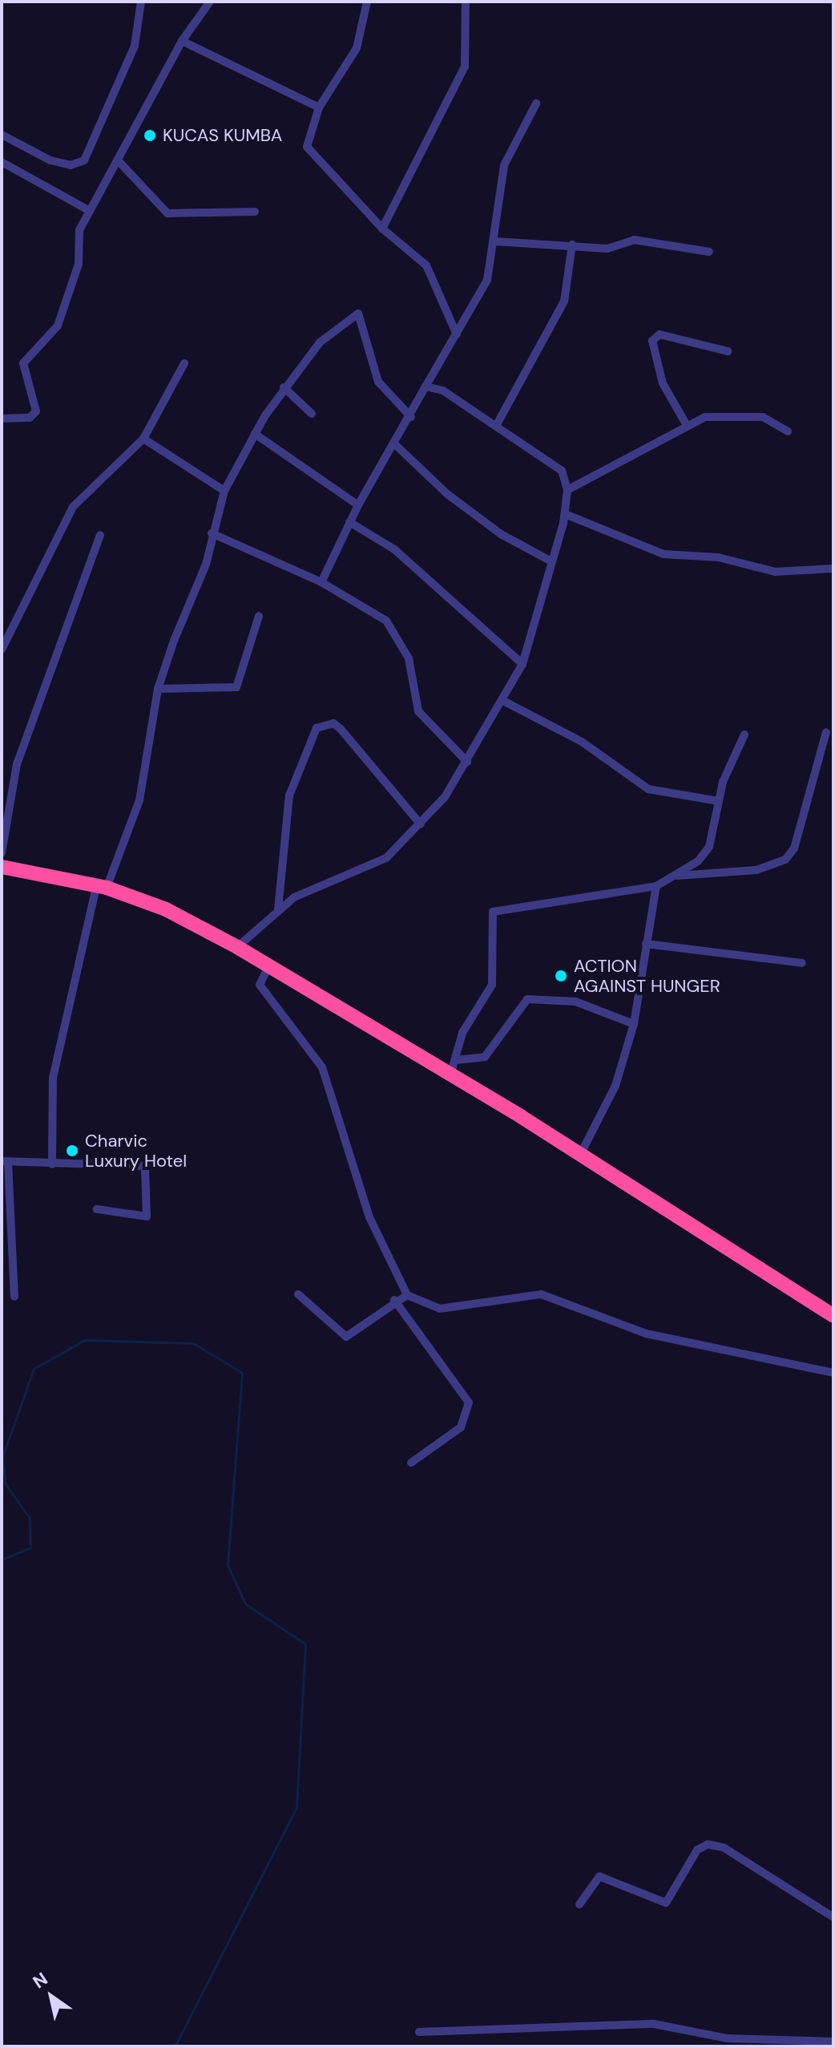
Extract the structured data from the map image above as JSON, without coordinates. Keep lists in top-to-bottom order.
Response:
{
  "places": ["KUCAS KUMBA", "ACTION AGAINST HUNGER", "Charvic Luxury Hotel"],
  "north": "top left"
}
